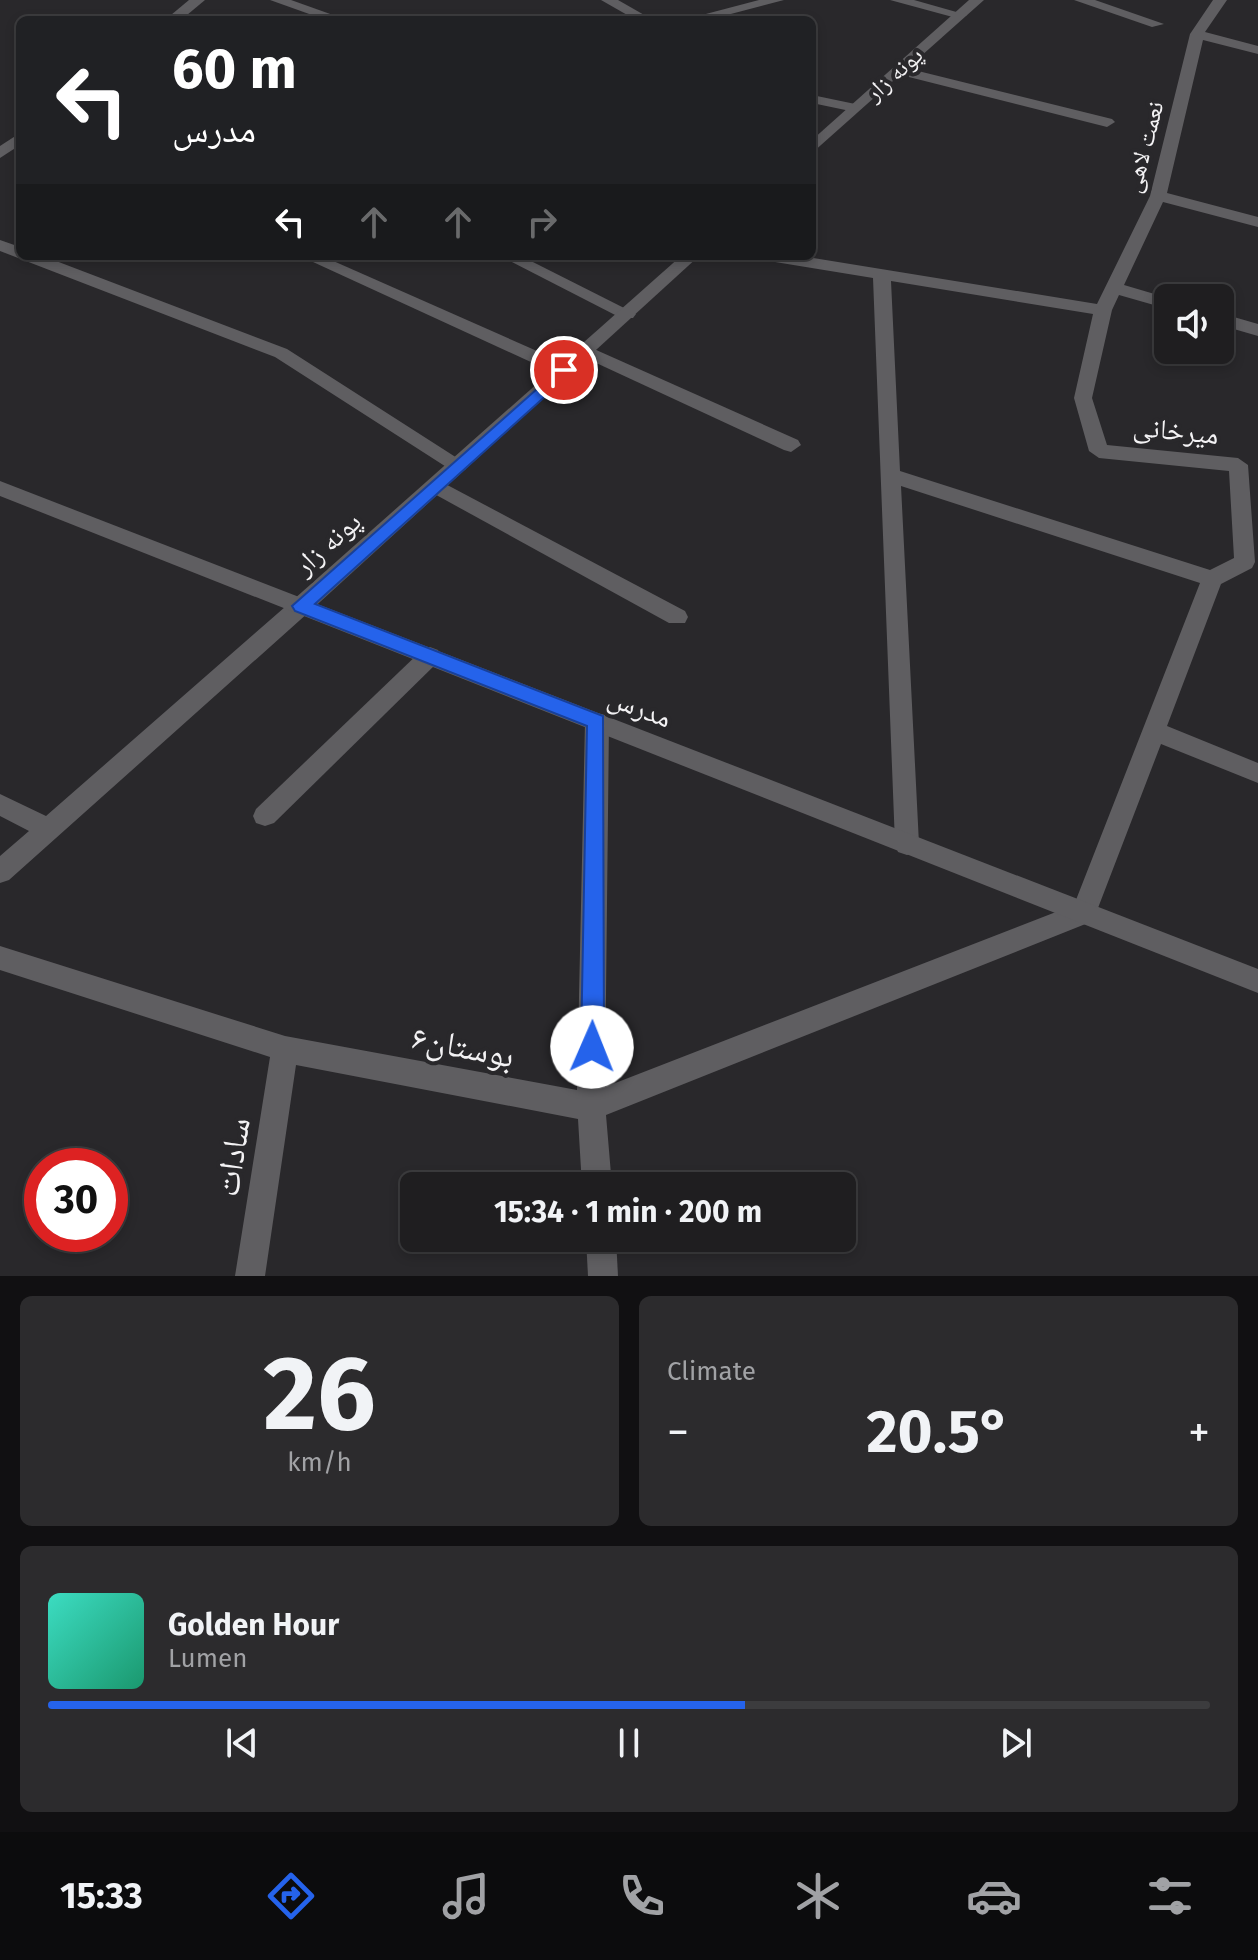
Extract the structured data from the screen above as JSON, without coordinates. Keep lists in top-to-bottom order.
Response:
{
  "streets": {
    "street": [
      "پونه زار",
      "نعمت لاهی",
      "میرخانی",
      "مدرس",
      "بوستان۶",
      "سادات"
    ]
  },
  "crossings": [
    ["پونه زار", "مدرس"],
    ["نعمت لاهی", "میرخانی"],
    ["بوستان۶", "سادات"]
  ],
  "page": {
    "turn": ["60 m", "مدرس"],
    "limit": "30",
    "trip": "15:34 · 1 min · 200 m",
    "tile": [
      ["26", "km/h"],
      "Climate"
    ],
    "heat": ["−", "20.5°", "+"],
    "song": ["Golden Hour", "Lumen"],
    "tabs": "15:33"
  }
}
